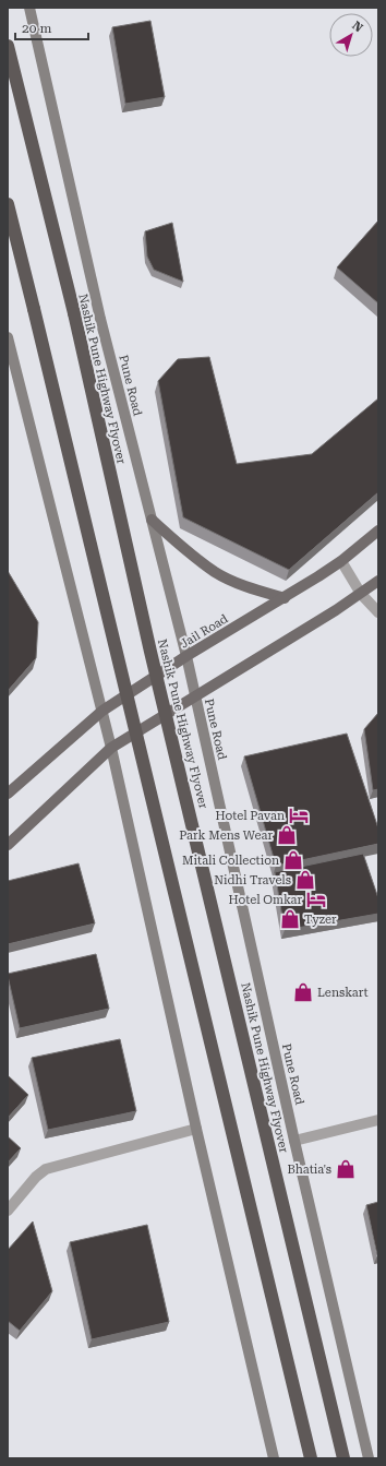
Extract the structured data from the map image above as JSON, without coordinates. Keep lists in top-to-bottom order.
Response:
{
  "streets": {
    "highway": ["Nashik Pune Highway Flyover"],
    "main road": ["Pune Road", "Jail Road"]
  },
  "crossings": [
    ["Pune Road", "Jail Road"]
  ],
  "places": {
    "hotel": ["Hotel Pavan", "Hotel Omkar"],
    "shop": [
      "Park Mens Wear",
      "Mitali Collection",
      "Nidhi Travels",
      "Tyzer",
      "Lenskart",
      "Bhatia's"
    ]
  },
  "scale_bar": "20 m",
  "north": "top right"
}
